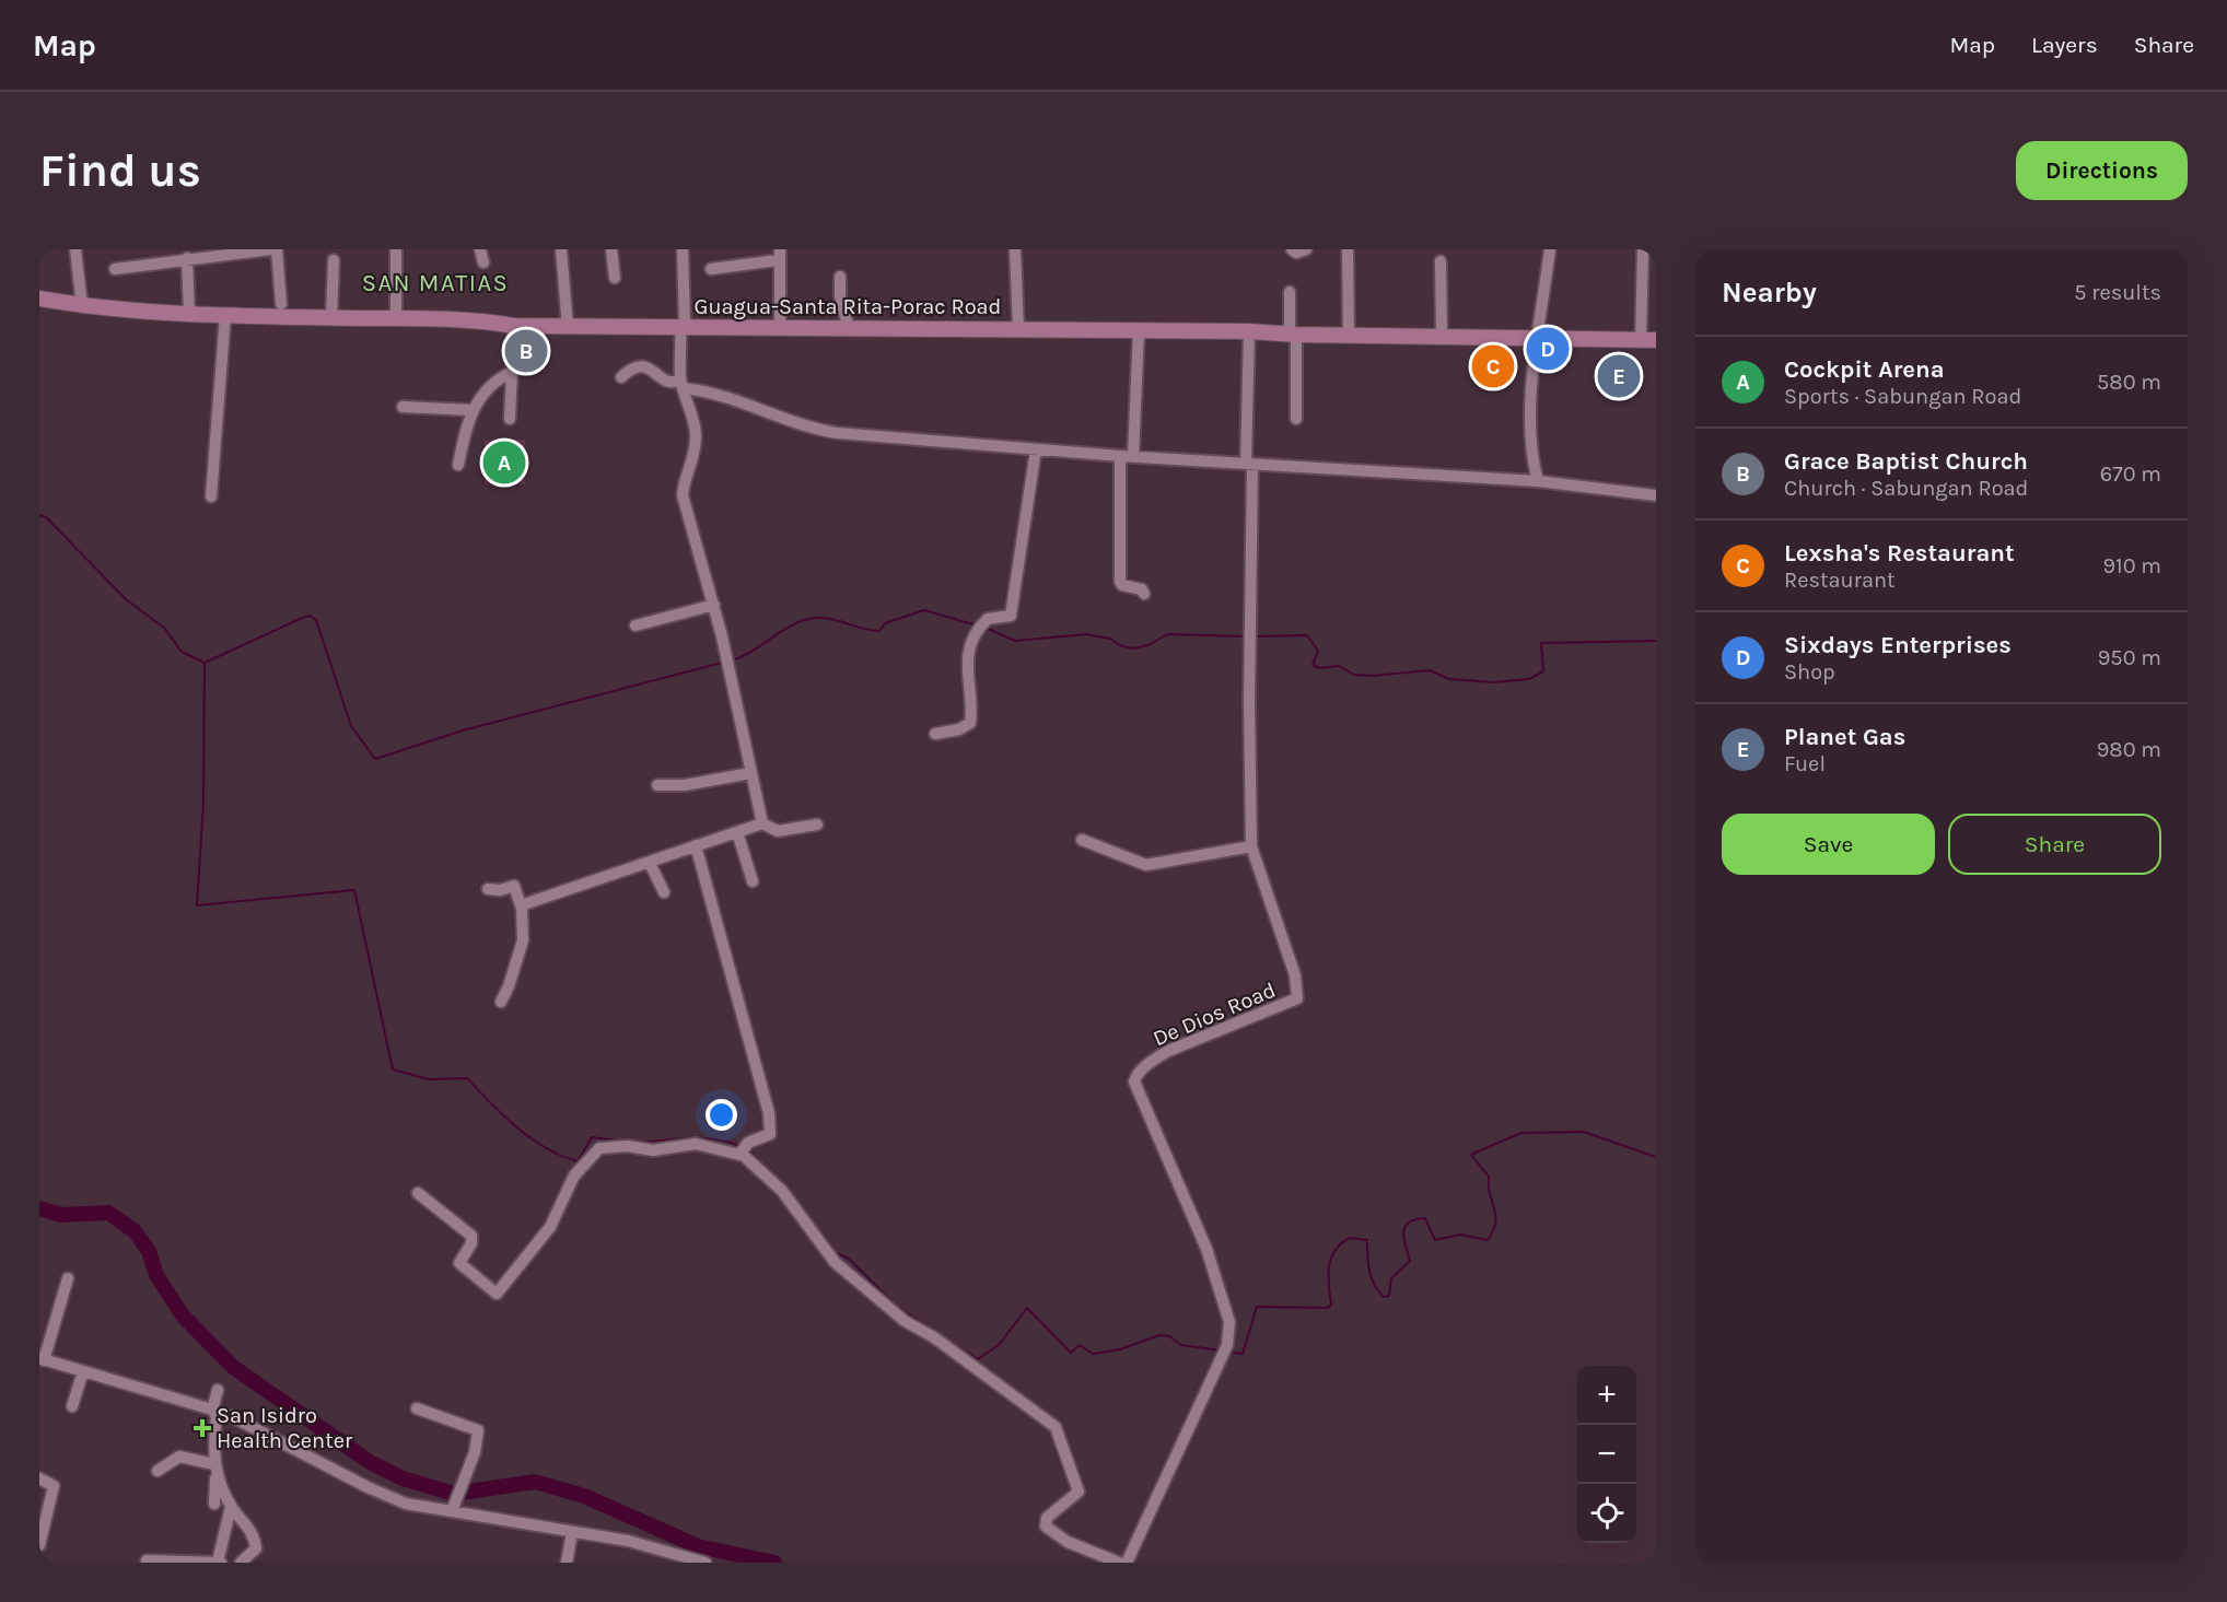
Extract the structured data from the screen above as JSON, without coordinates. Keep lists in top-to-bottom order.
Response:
{
  "streets": {
    "main road": ["Guagua-Santa Rita-Porac Road"],
    "street": ["De Dios Road"]
  },
  "crossings": [
    ["Guagua-Santa Rita-Porac Road", "De Dios Road"]
  ],
  "districts": ["SAN MATIAS"],
  "places": {
    "health": ["San Isidro Health Center"]
  },
  "page": {
    "header": "Map",
    "nav": ["Map", "Layers", "Share"],
    "buttons": [
      "Directions",
      ["Save", "Share"]
    ],
    "title": "Find us",
    "heading": ["Nearby", "5 results"],
    "pins": [
      "D",
      "B",
      "C",
      "E",
      "A"
    ],
    "list": [
      {
        "mark": "A",
        "name": "Cockpit Arena",
        "note": "Sports · Sabungan Road",
        "value": "580 m"
      },
      {
        "mark": "B",
        "name": "Grace Baptist Church",
        "note": "Church · Sabungan Road",
        "value": "670 m"
      },
      {
        "mark": "C",
        "name": "Lexsha's Restaurant",
        "note": "Restaurant",
        "value": "910 m"
      },
      {
        "mark": "D",
        "name": "Sixdays Enterprises",
        "note": "Shop",
        "value": "950 m"
      },
      {
        "mark": "E",
        "name": "Planet Gas",
        "note": "Fuel",
        "value": "980 m"
      }
    ],
    "map_buttons": ["+", "−"]
  }
}
